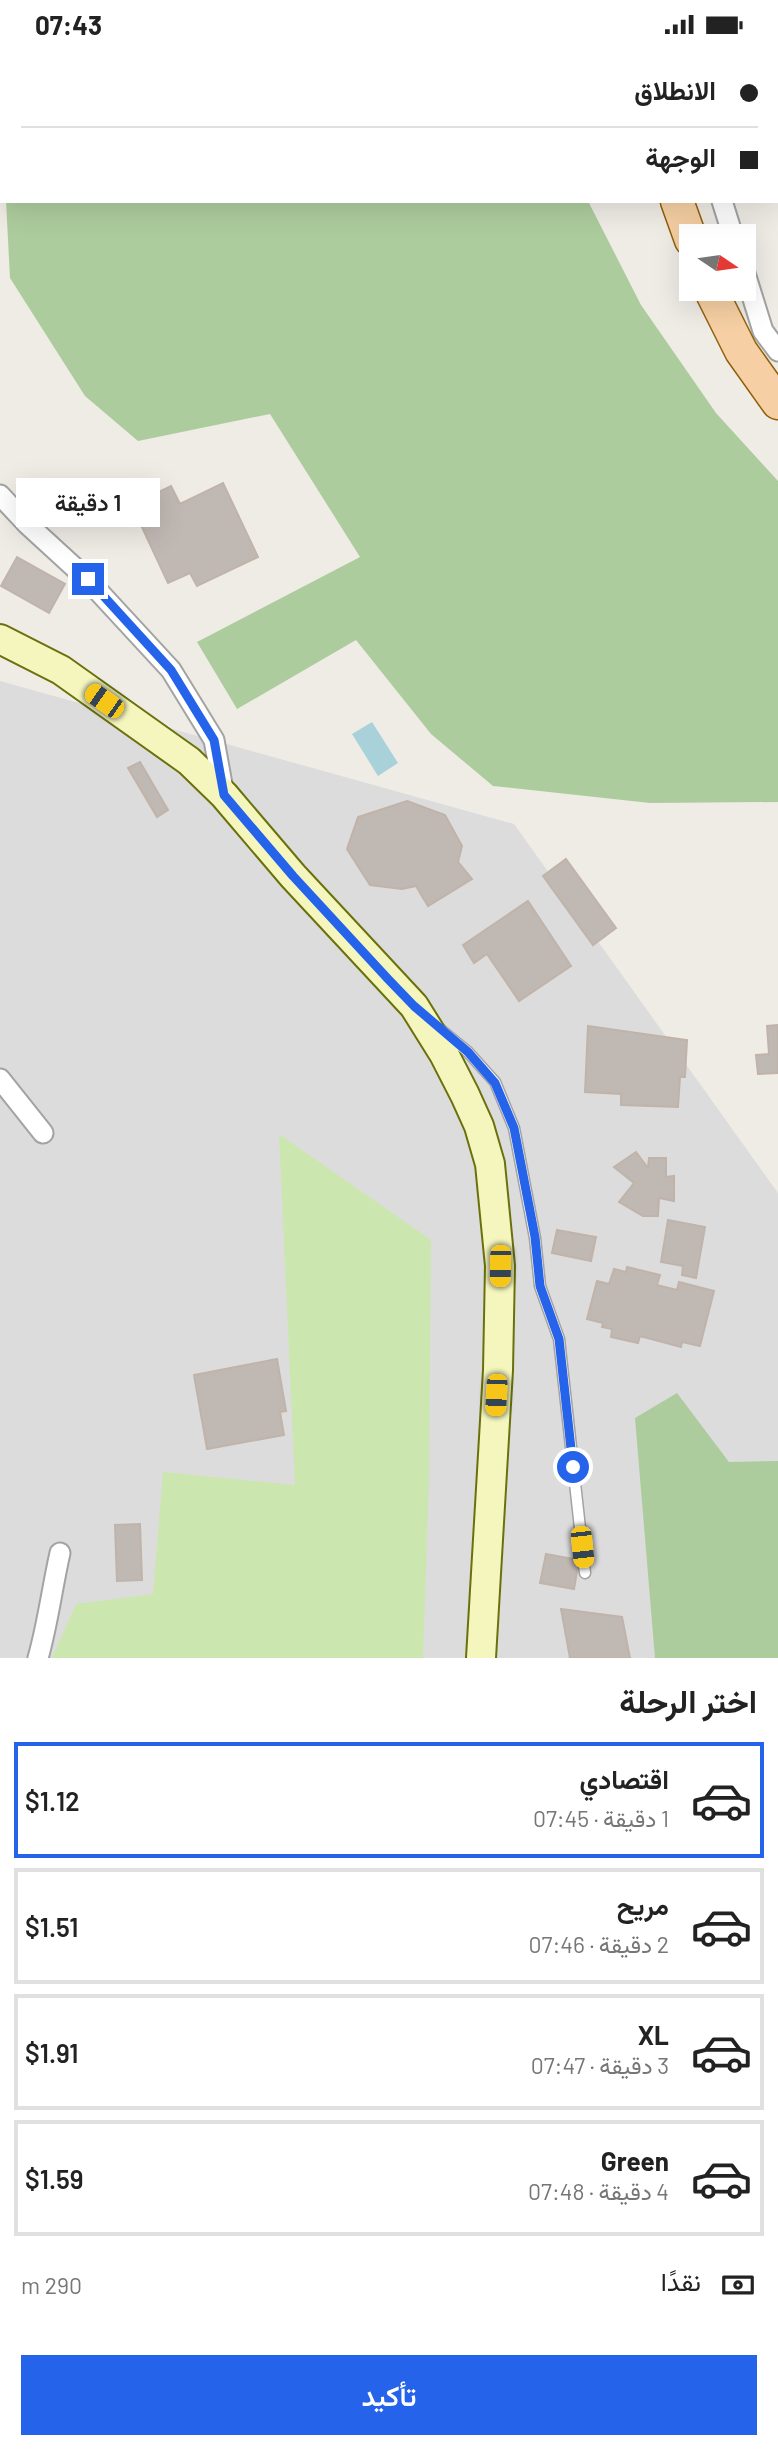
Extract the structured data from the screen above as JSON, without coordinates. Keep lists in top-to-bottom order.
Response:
{
  "north": "right",
  "page": {
    "status": "07:43",
    "banner": ["الانطلاق", "الوجهة"],
    "bubble": "1 دقيقة",
    "heading": "اختر الرحلة",
    "list": [
      {
        "name": "اقتصادي",
        "note": "1 دقيقة · 07:45",
        "value": "$1.12"
      },
      {
        "name": "مريح",
        "note": "2 دقيقة · 07:46",
        "value": "$1.51"
      },
      {
        "name": "XL",
        "note": "3 دقيقة · 07:47",
        "value": "$1.91"
      },
      {
        "name": "Green",
        "note": "4 دقيقة · 07:48",
        "value": "$1.59"
      }
    ],
    "pay": ["نقدًا", "290 m"],
    "buttons": "تأكيد"
  }
}
